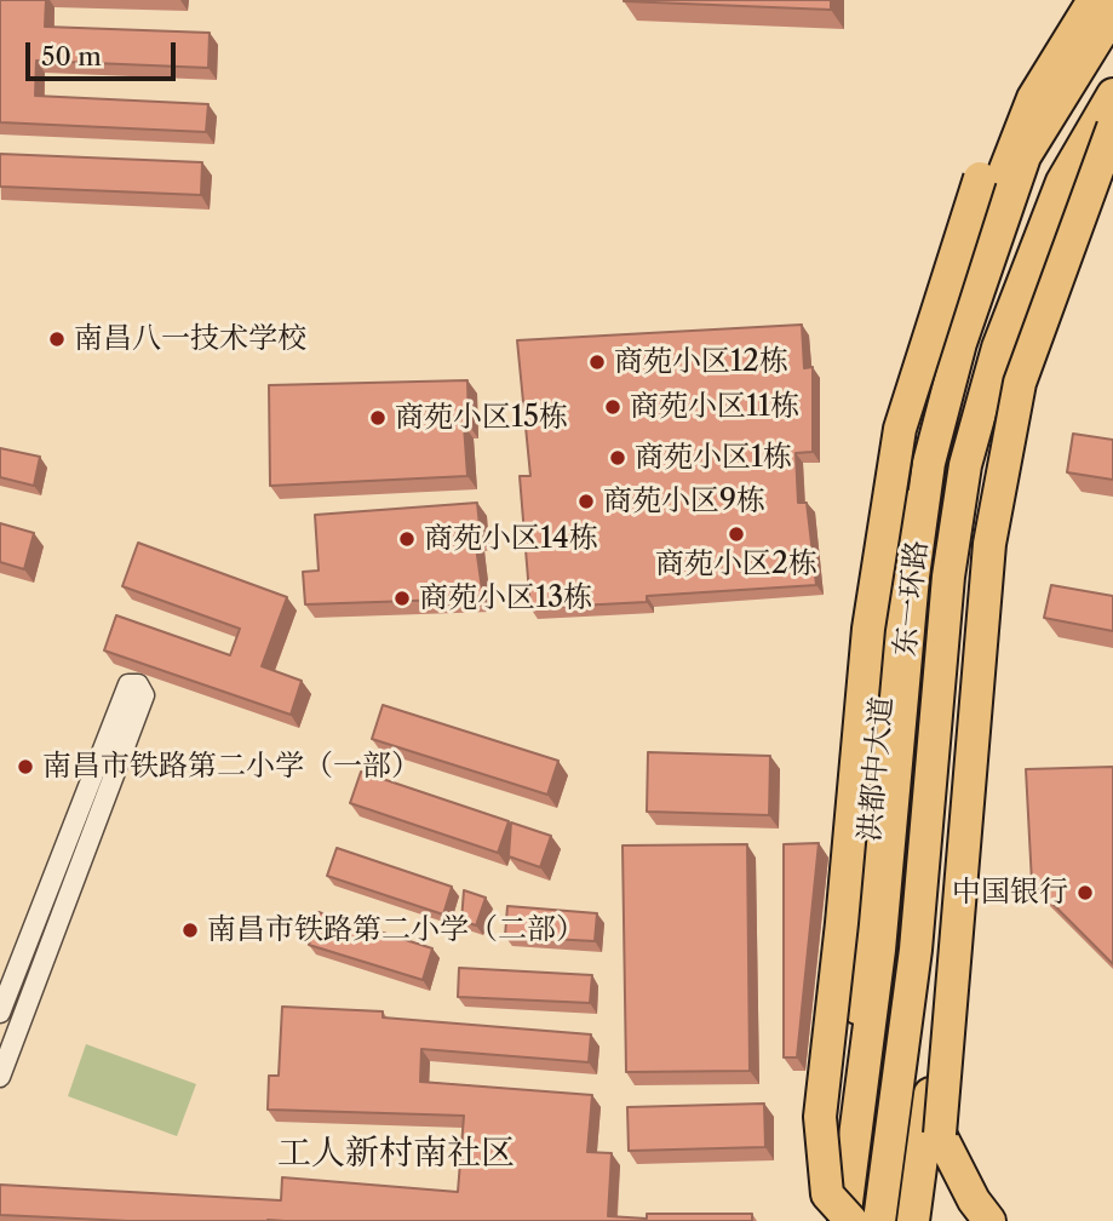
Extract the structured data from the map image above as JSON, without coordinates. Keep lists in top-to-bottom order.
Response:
{
  "streets": {
    "main road": ["东一环路", "洪都中大道"]
  },
  "districts": ["工人新村南社区"],
  "places": [
    "南昌八一技术学校",
    "商苑小区12栋",
    "商苑小区11栋",
    "商苑小区15栋",
    "商苑小区1栋",
    "商苑小区9栋",
    "商苑小区2栋",
    "商苑小区14栋",
    "商苑小区13栋",
    "南昌市铁路第二小学（一部）",
    "中国银行",
    "南昌市铁路第二小学（二部）"
  ],
  "scale_bar": "50 m"
}
